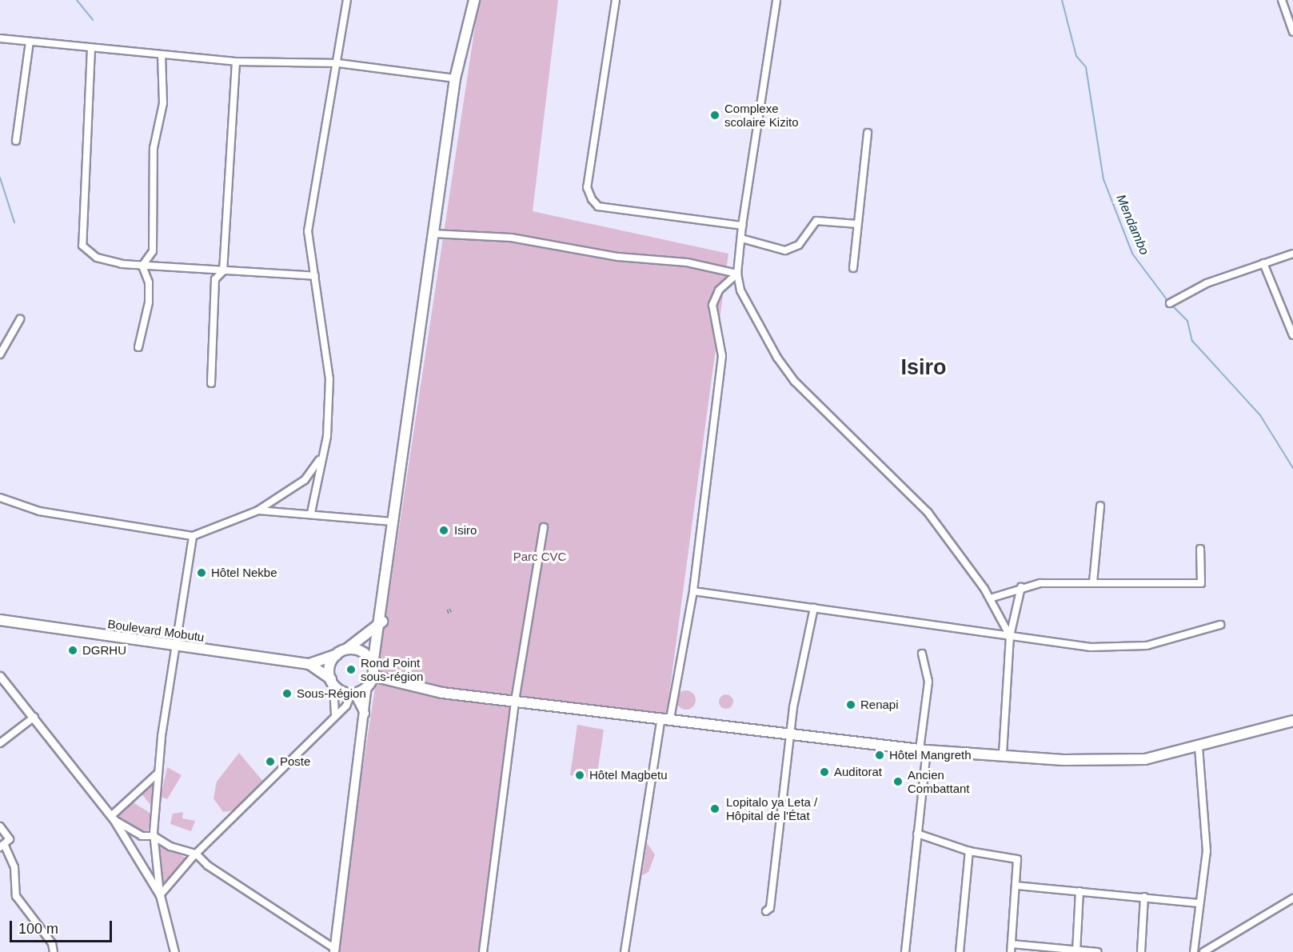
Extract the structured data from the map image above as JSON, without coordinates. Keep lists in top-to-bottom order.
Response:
{
  "streets": {
    "main road": ["Boulevard Mobutu"]
  },
  "districts": ["Isiro"],
  "water": ["Mendambo"],
  "parks": ["Parc CVC"],
  "places": [
    "Complexe scolaire Kizito",
    "Isiro",
    "Hôtel Nekbe",
    "DGRHU",
    "Rond Point sous-région",
    "Sous-Région",
    "Renapi",
    "Hôtel Mangreth",
    "Poste",
    "Auditorat",
    "Hôtel Magbetu",
    "Ancien Combattant",
    "Lopitalo ya Leta / Hôpital de l'État"
  ],
  "scale_bar": "100 m"
}
